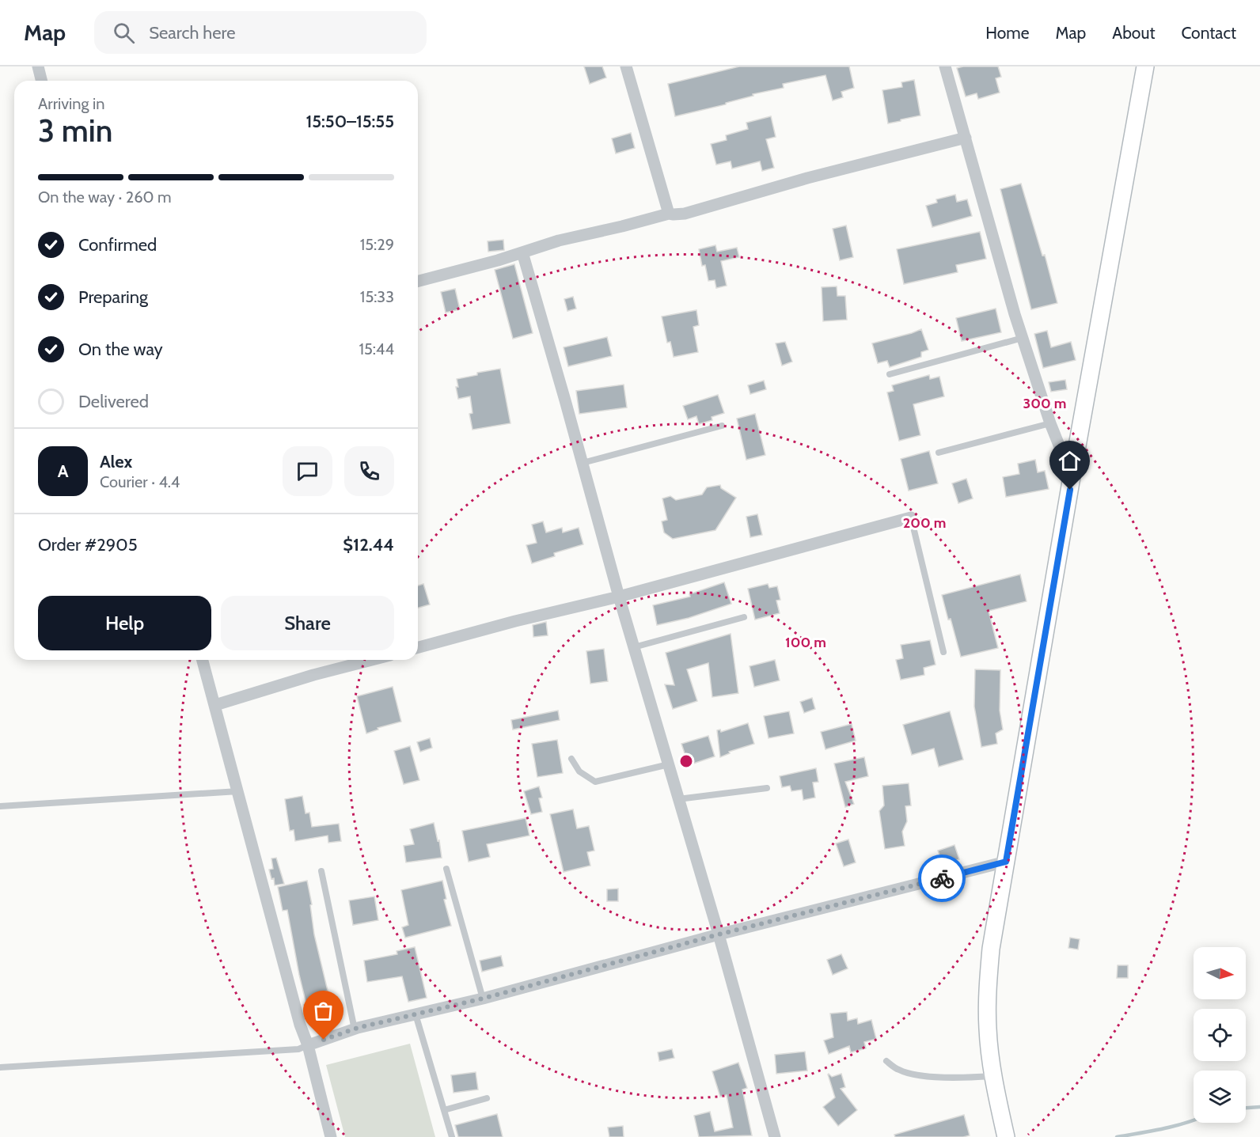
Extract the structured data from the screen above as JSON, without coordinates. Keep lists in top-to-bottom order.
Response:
{
  "north": "right",
  "page": {
    "header": "Map",
    "search": "Search here",
    "nav": [
      "Home",
      "Map",
      "About",
      "Contact"
    ],
    "heading": ["3 min", "Arriving in", "15:50–15:55"],
    "panel": [
      "Alex",
      "Courier · 4.4",
      "Order #2905",
      "$12.44"
    ],
    "bar": "On the way · 260 m",
    "list": [
      ["Confirmed", "15:29"],
      ["Preparing", "15:33"],
      ["On the way", "15:44"],
      "Delivered"
    ],
    "round": "A",
    "buttons": ["Help", "Share"]
  },
  "rings": ["300 m", "200 m", "100 m"]
}
